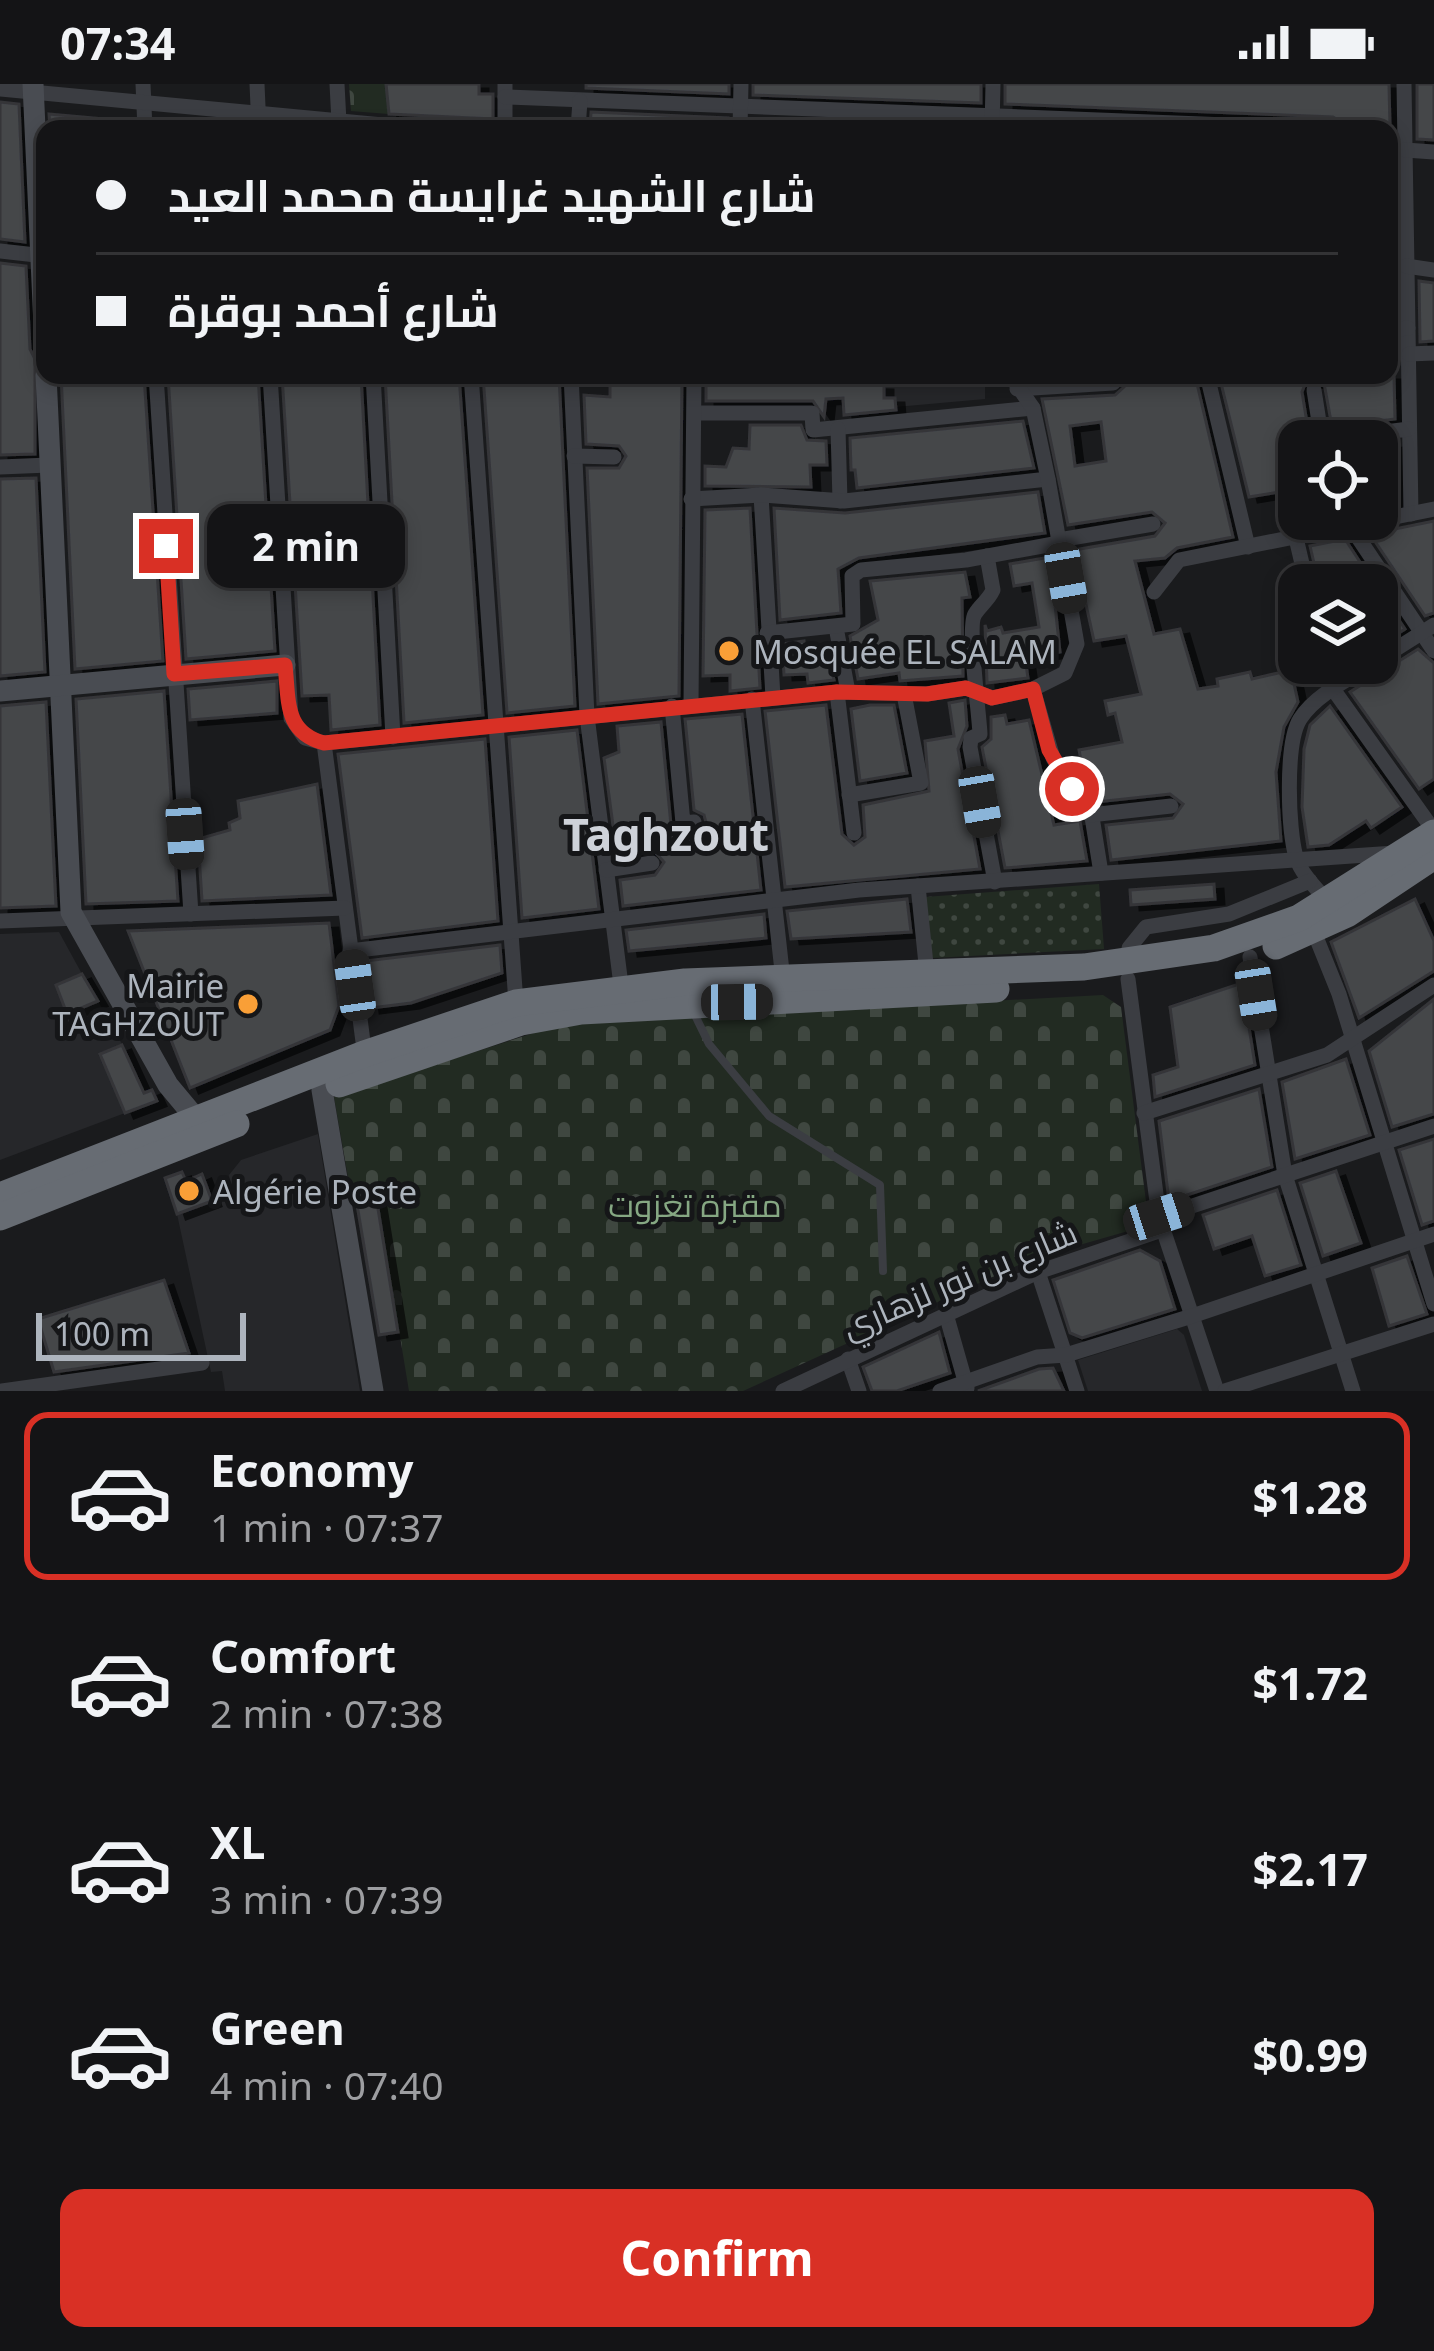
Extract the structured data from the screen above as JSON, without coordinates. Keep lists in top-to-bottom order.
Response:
{
  "streets": {
    "street": ["شارع بن نور لزهاري"]
  },
  "districts": ["Taghzout"],
  "parks": ["مقبرة تغزوت"],
  "places": ["Mosquée EL SALAM", "Mairie TAGHZOUT", "Algérie Poste"],
  "scale_bar": "100 m",
  "page": {
    "status": "07:34",
    "banner": ["شارع الشهيد غرايسة محمد العيد", "شارع أحمد بوقرة"],
    "bubble": "2 min",
    "scale": "100 m",
    "list": [
      {
        "name": "Economy",
        "note": "1 min · 07:37",
        "value": "$1.28"
      },
      {
        "name": "Comfort",
        "note": "2 min · 07:38",
        "value": "$1.72"
      },
      {
        "name": "XL",
        "note": "3 min · 07:39",
        "value": "$2.17"
      },
      {
        "name": "Green",
        "note": "4 min · 07:40",
        "value": "$0.99"
      }
    ],
    "buttons": "Confirm"
  }
}
